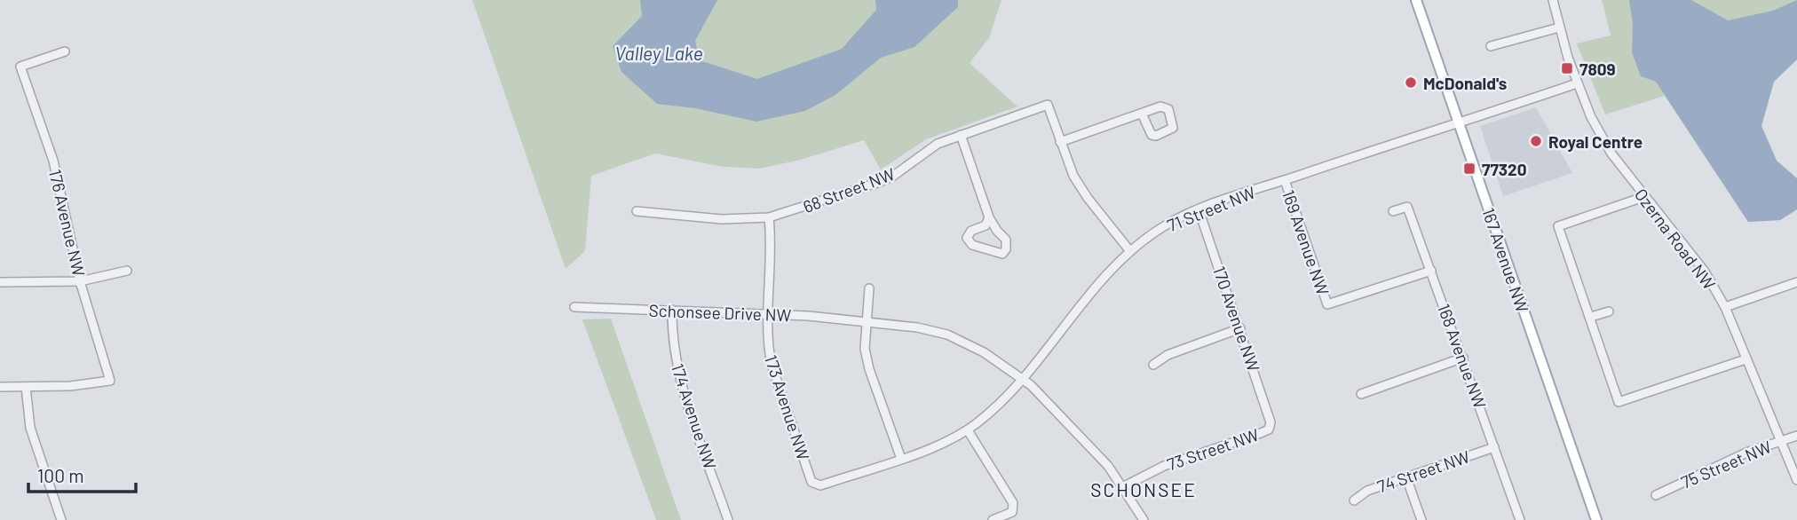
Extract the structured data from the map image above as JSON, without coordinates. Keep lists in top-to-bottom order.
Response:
{
  "streets": {
    "main road": ["167 Avenue NW"],
    "street": [
      "68 Street NW",
      "71 Street NW",
      "176 Avenue NW",
      "Ozerna Road NW",
      "169 Avenue NW",
      "Schonsee Drive NW",
      "170 Avenue NW",
      "168 Avenue NW",
      "173 Avenue NW",
      "174 Avenue NW",
      "73 Street NW",
      "75 Street NW",
      "74 Street NW"
    ]
  },
  "crossings": [
    ["68 Street NW", "173 Avenue NW"],
    ["71 Street NW", "Ozerna Road NW"],
    ["71 Street NW", "169 Avenue NW"],
    ["71 Street NW", "167 Avenue NW"],
    ["71 Street NW", "Schonsee Drive NW"],
    ["71 Street NW", "170 Avenue NW"],
    ["71 Street NW", "173 Avenue NW"],
    ["Ozerna Road NW", "75 Street NW"],
    ["169 Avenue NW", "168 Avenue NW"],
    ["Schonsee Drive NW", "173 Avenue NW"],
    ["Schonsee Drive NW", "174 Avenue NW"],
    ["Schonsee Drive NW", "73 Street NW"],
    ["170 Avenue NW", "73 Street NW"],
    ["168 Avenue NW", "74 Street NW"]
  ],
  "districts": ["SCHONSEE"],
  "water": ["Valley Lake"],
  "places": {
    "transit": ["7809", "77320"],
    "other": ["McDonald's", "Royal Centre"]
  },
  "scale_bar": "100 m"
}
